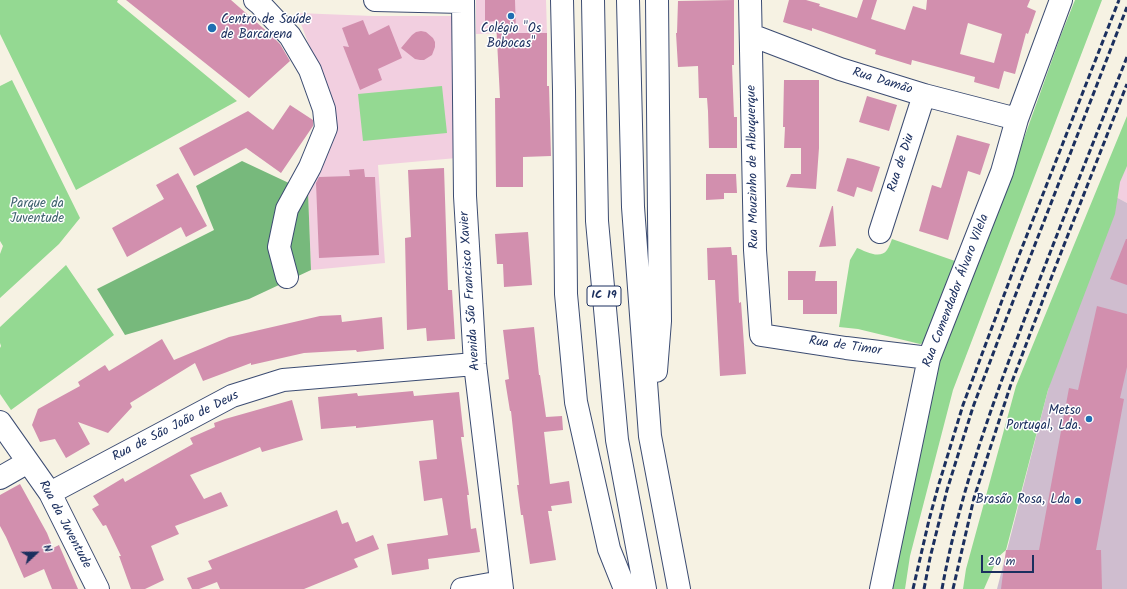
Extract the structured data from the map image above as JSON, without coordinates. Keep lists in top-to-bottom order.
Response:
{
  "streets": {
    "main road": [
      "Rua Damão",
      "Rua de Diu",
      "Rua Mouzinho de Albuquerque",
      "Avenida São Francisco Xavier",
      "Rua Comendador Álvaro Vilela",
      "IC 19",
      "Rua de Timor",
      "Rua de São João de Deus",
      "Rua da Juventude"
    ]
  },
  "crossings": [
    ["Rua Damão", "Rua de Diu"],
    ["Rua Damão", "Rua Mouzinho de Albuquerque"],
    ["Rua Damão", "Rua Comendador Álvaro Vilela"],
    ["Rua Mouzinho de Albuquerque", "Rua de Timor"],
    ["Avenida São Francisco Xavier", "Rua de São João de Deus"],
    ["Rua Comendador Álvaro Vilela", "Rua de Timor"],
    ["Rua de São João de Deus", "Rua da Juventude"]
  ],
  "parks": ["Parque da Juventude"],
  "places": [
    "Colégio \"Os Bobocas\"",
    "Centro de Saúde de Barcarena",
    "Metso Portugal, Lda.",
    "Brasão Rosa, Lda"
  ],
  "scale_bar": "20 m",
  "north": "right"
}
